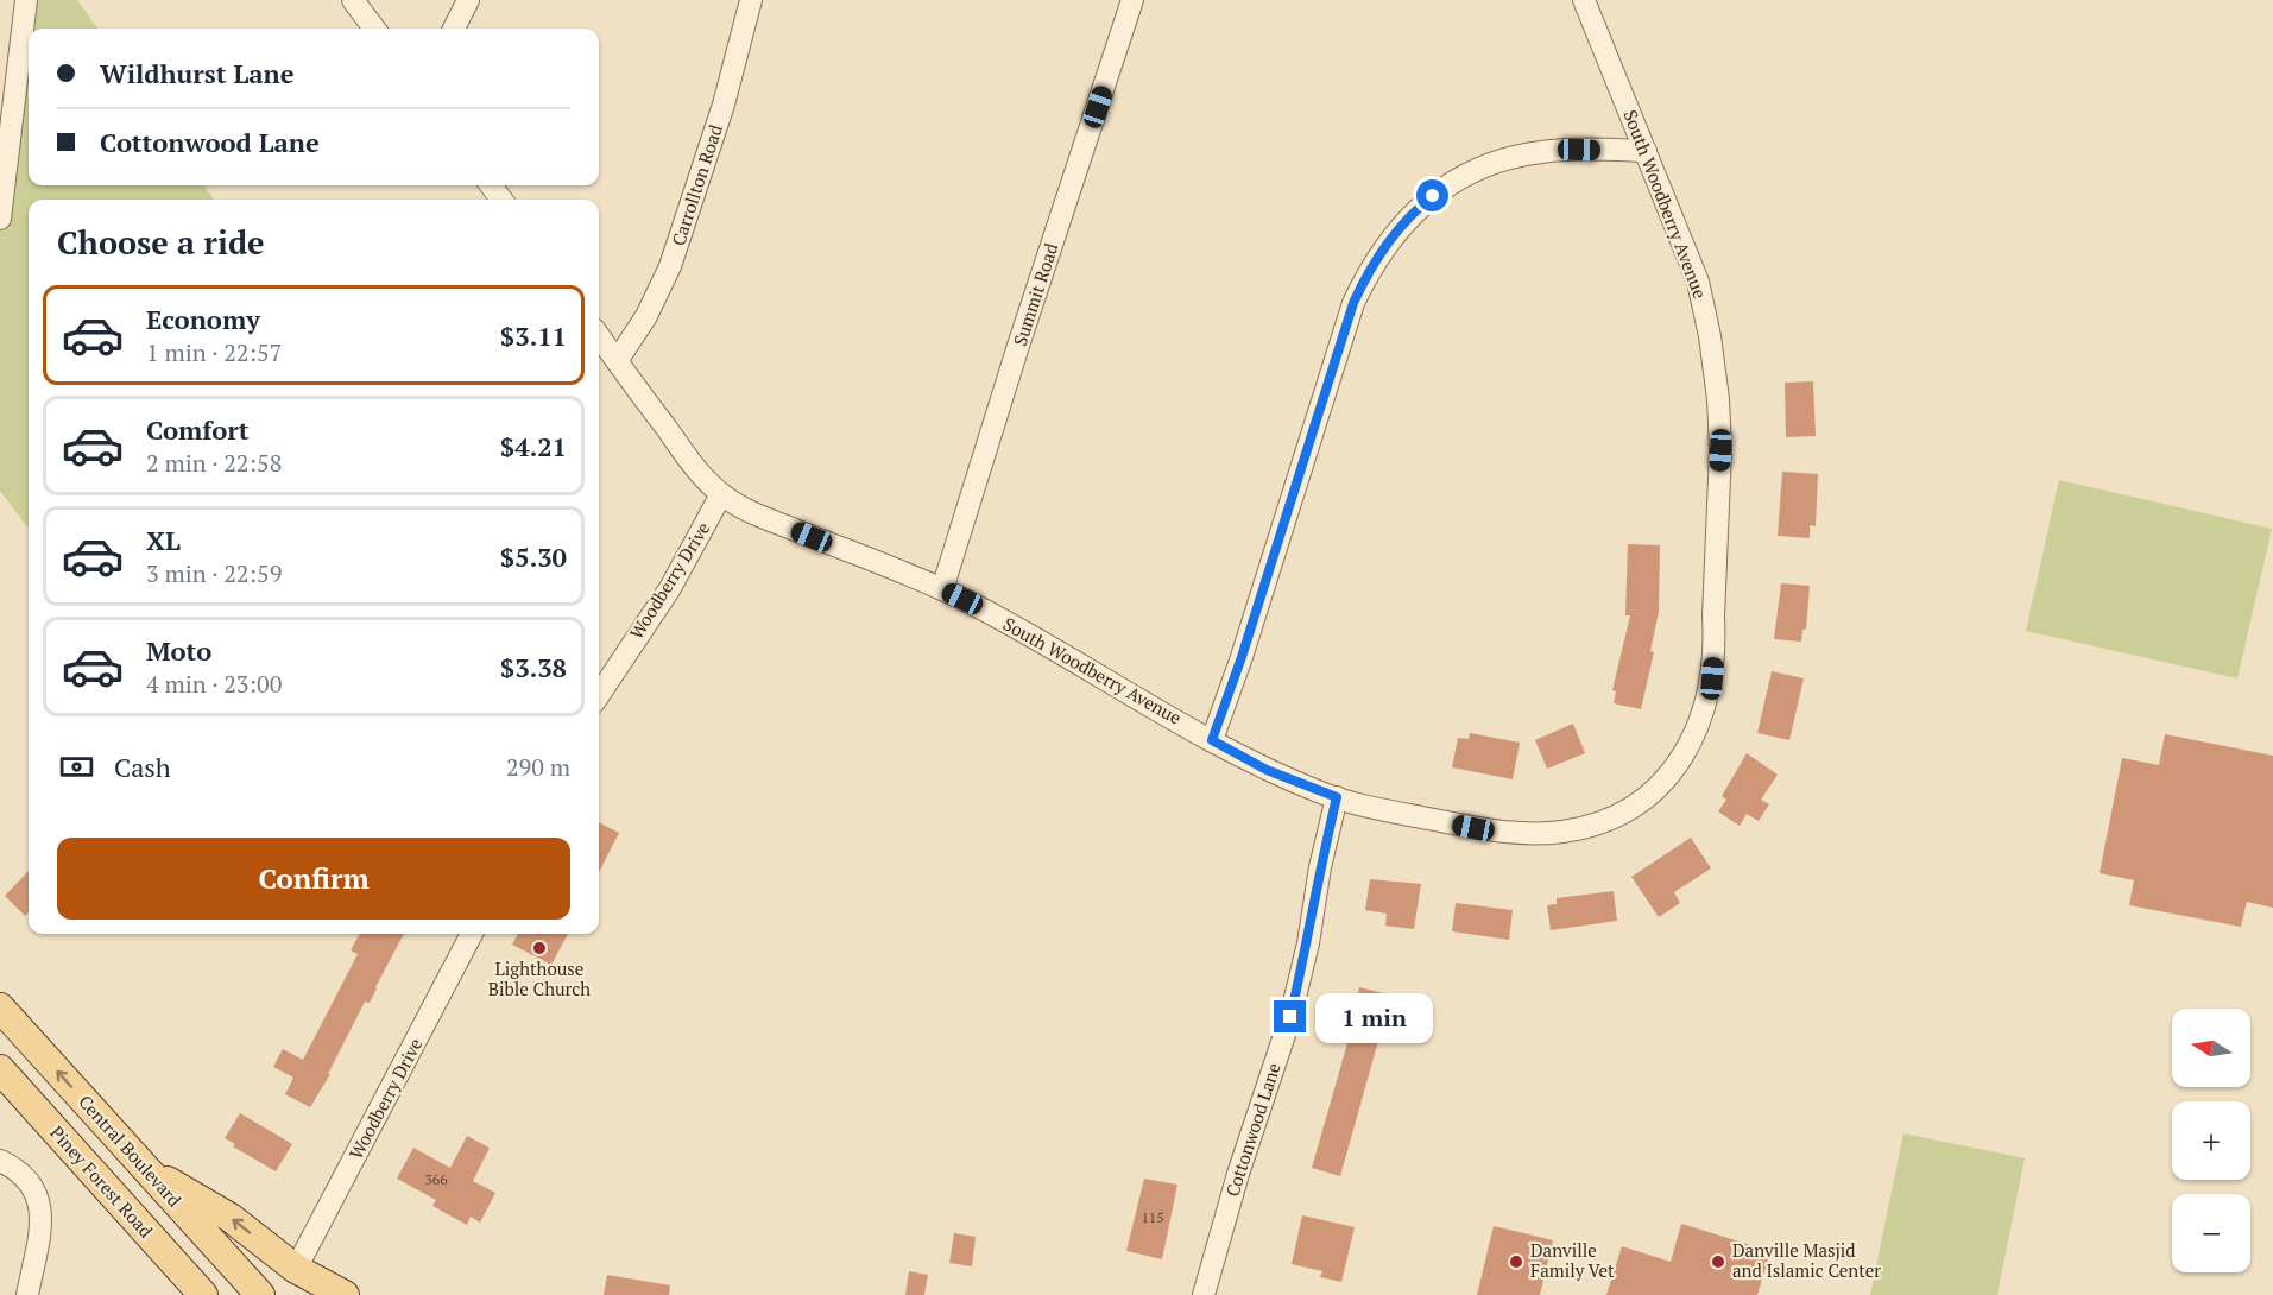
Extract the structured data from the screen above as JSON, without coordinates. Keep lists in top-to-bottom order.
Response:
{
  "streets": {
    "main road": ["Central Boulevard", "Piney Forest Road"],
    "street": [
      "Carrollton Road",
      "South Woodberry Avenue",
      "Summit Road",
      "Woodberry Drive",
      "Cottonwood Lane"
    ]
  },
  "crossings": [
    ["Carrollton Road", "South Woodberry Avenue"],
    ["South Woodberry Avenue", "Summit Road"],
    ["South Woodberry Avenue", "Woodberry Drive"],
    ["South Woodberry Avenue", "Cottonwood Lane"]
  ],
  "one_way": ["Central Boulevard"],
  "places": ["Lighthouse Bible Church", "Danville Family Vet", "Danville Masjid and Islamic Center"],
  "house_numbers": ["366", "115"],
  "north": "left",
  "page": {
    "banner": ["Wildhurst Lane", "Cottonwood Lane"],
    "heading": "Choose a ride",
    "list": [
      {
        "name": "Economy",
        "note": "1 min · 22:57",
        "value": "$3.11"
      },
      {
        "name": "Comfort",
        "note": "2 min · 22:58",
        "value": "$4.21"
      },
      {
        "name": "XL",
        "note": "3 min · 22:59",
        "value": "$5.30"
      },
      {
        "name": "Moto",
        "note": "4 min · 23:00",
        "value": "$3.38"
      }
    ],
    "pay": ["Cash", "290 m"],
    "buttons": "Confirm",
    "bubble": "1 min",
    "map_buttons": ["+", "−"]
  }
}
